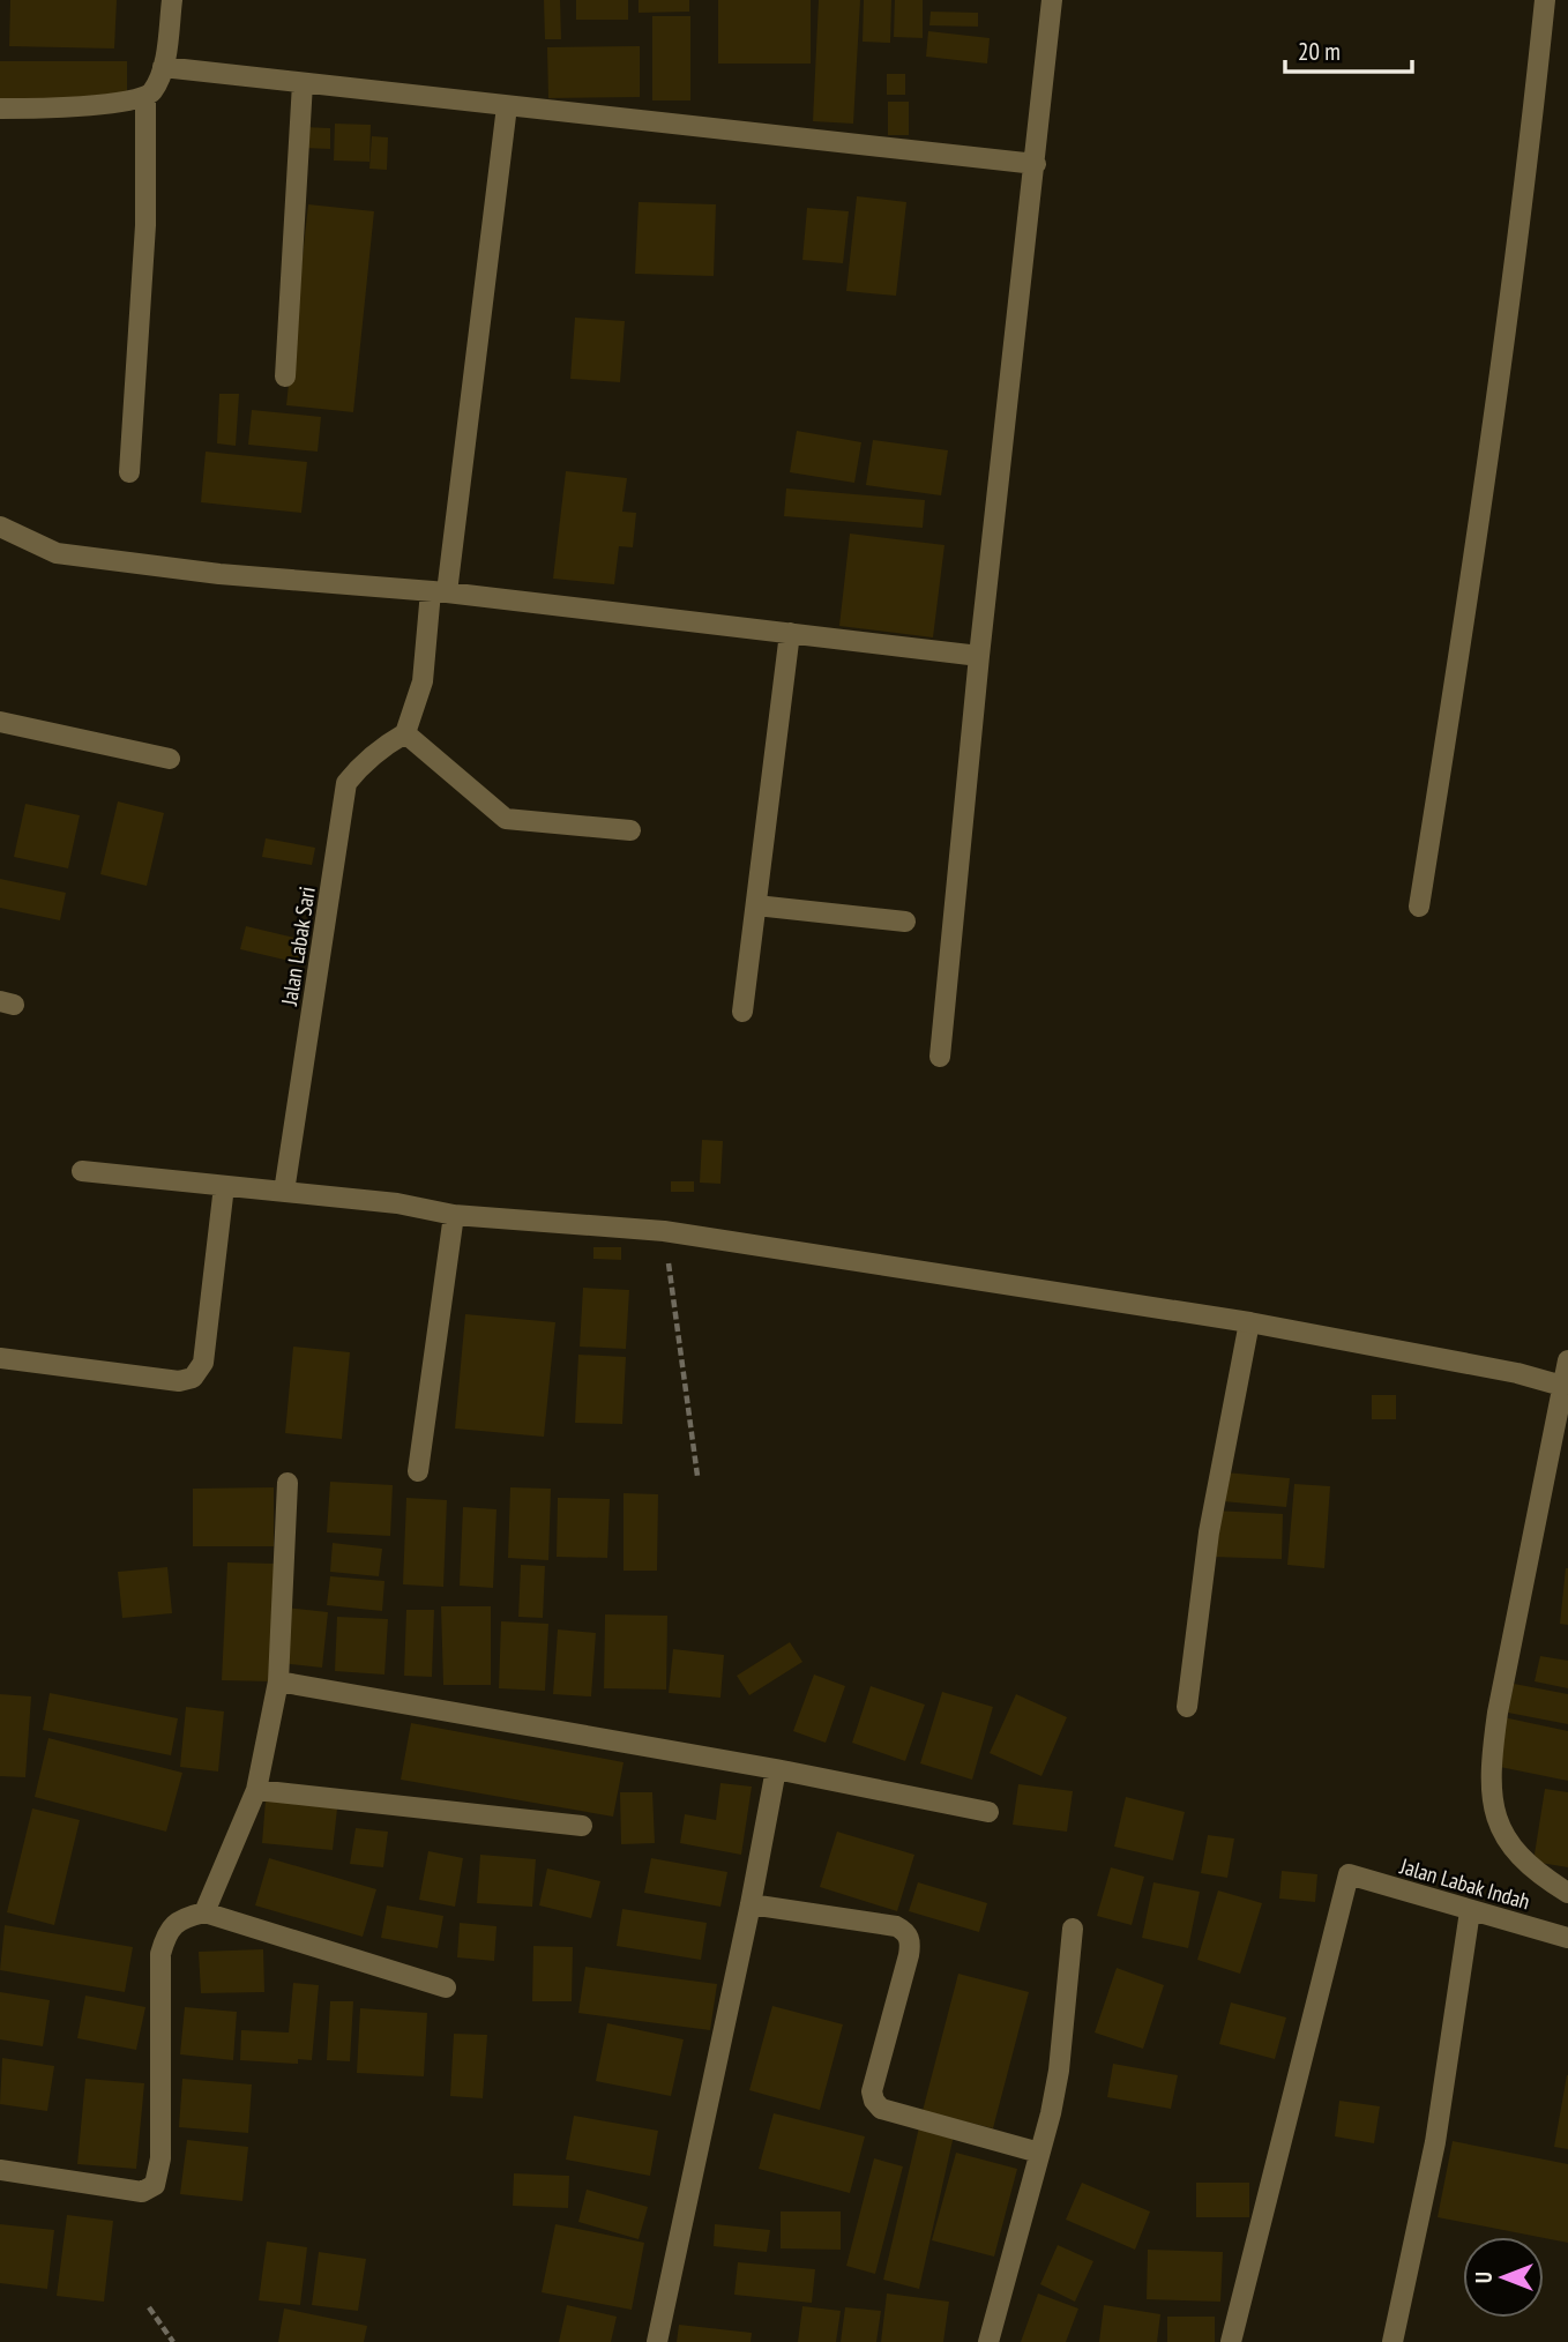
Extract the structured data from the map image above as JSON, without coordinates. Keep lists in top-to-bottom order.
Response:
{
  "streets": {
    "street": ["Jalan Labak Sari", "Jalan Labak Indah"]
  },
  "scale_bar": "20 m",
  "north": "left"
}
